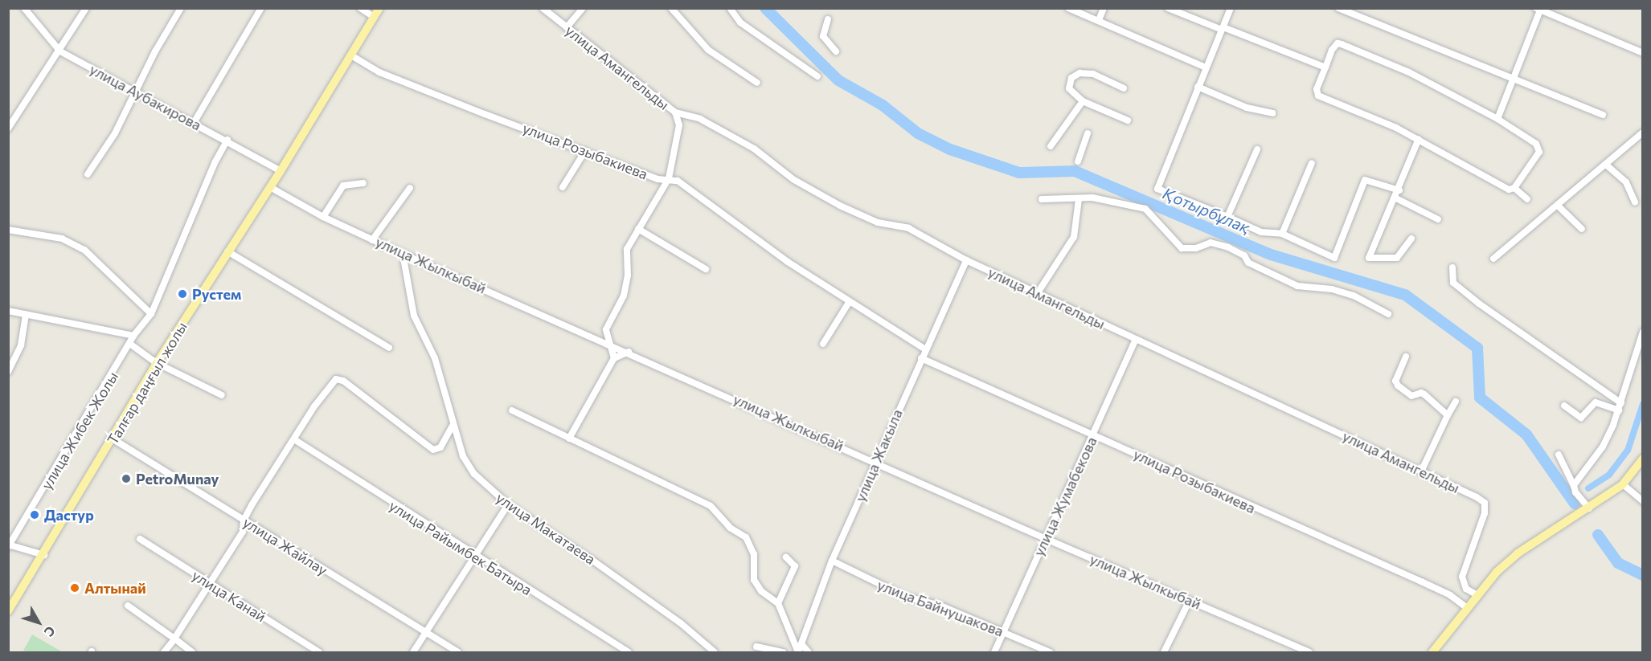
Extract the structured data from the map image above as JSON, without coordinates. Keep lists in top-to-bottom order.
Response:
{
  "streets": {
    "main road": ["Талғар даңғыл жолы"],
    "street": [
      "улица Амангельды",
      "улица Аубакирова",
      "улица Розыбакиева",
      "улица Жылкыбай",
      "улица Жибек Жолы",
      "улица Жакыла",
      "улица Жумабекова",
      "улица Макатаева",
      "улица Жайлау",
      "улица Райымбек Батыра",
      "улица Канай",
      "улица Байнушакова"
    ]
  },
  "crossings": [
    ["улица Амангельды", "улица Жакыла"],
    ["улица Амангельды", "улица Жумабекова"],
    ["улица Аубакирова", "Талғар даңғыл жолы"],
    ["улица Аубакирова", "улица Жибек Жолы"],
    ["улица Розыбакиева", "Талғар даңғыл жолы"],
    ["улица Розыбакиева", "улица Жакыла"],
    ["улица Розыбакиева", "улица Жумабекова"],
    ["улица Жылкыбай", "Талғар даңғыл жолы"],
    ["улица Жылкыбай", "улица Жакыла"],
    ["улица Жылкыбай", "улица Жумабекова"],
    ["улица Жылкыбай", "улица Макатаева"],
    ["Талғар даңғыл жолы", "улица Жайлау"],
    ["улица Жакыла", "улица Байнушакова"],
    ["улица Жумабекова", "улица Байнушакова"]
  ],
  "water": ["Қотырбұлақ"],
  "places": [
    "Рустем",
    "PetroMunay",
    "Дастур",
    "Алтынай"
  ],
  "north": "bottom right"
}
